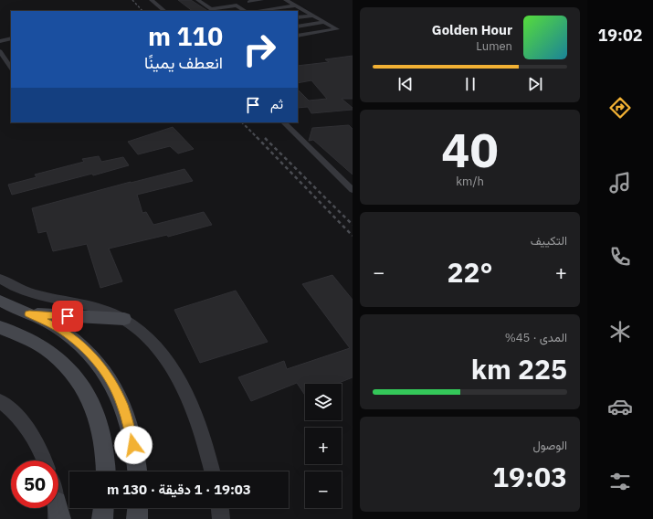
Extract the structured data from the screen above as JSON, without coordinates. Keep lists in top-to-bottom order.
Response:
{
  "page": {
    "tabs": "19:02",
    "turn": ["110 m", "انعطف يمينًا"],
    "song": ["Golden Hour", "Lumen"],
    "then": "ثم",
    "tile": [
      ["40", "km/h"],
      "التكييف",
      ["المدى · 45%", "225 km"],
      ["الوصول", "19:03"]
    ],
    "heat": ["−", "22°", "+"],
    "map_buttons": ["+", "−"],
    "limit": "50",
    "trip": "19:03 · 1 دقيقة · 130 m"
  }
}
